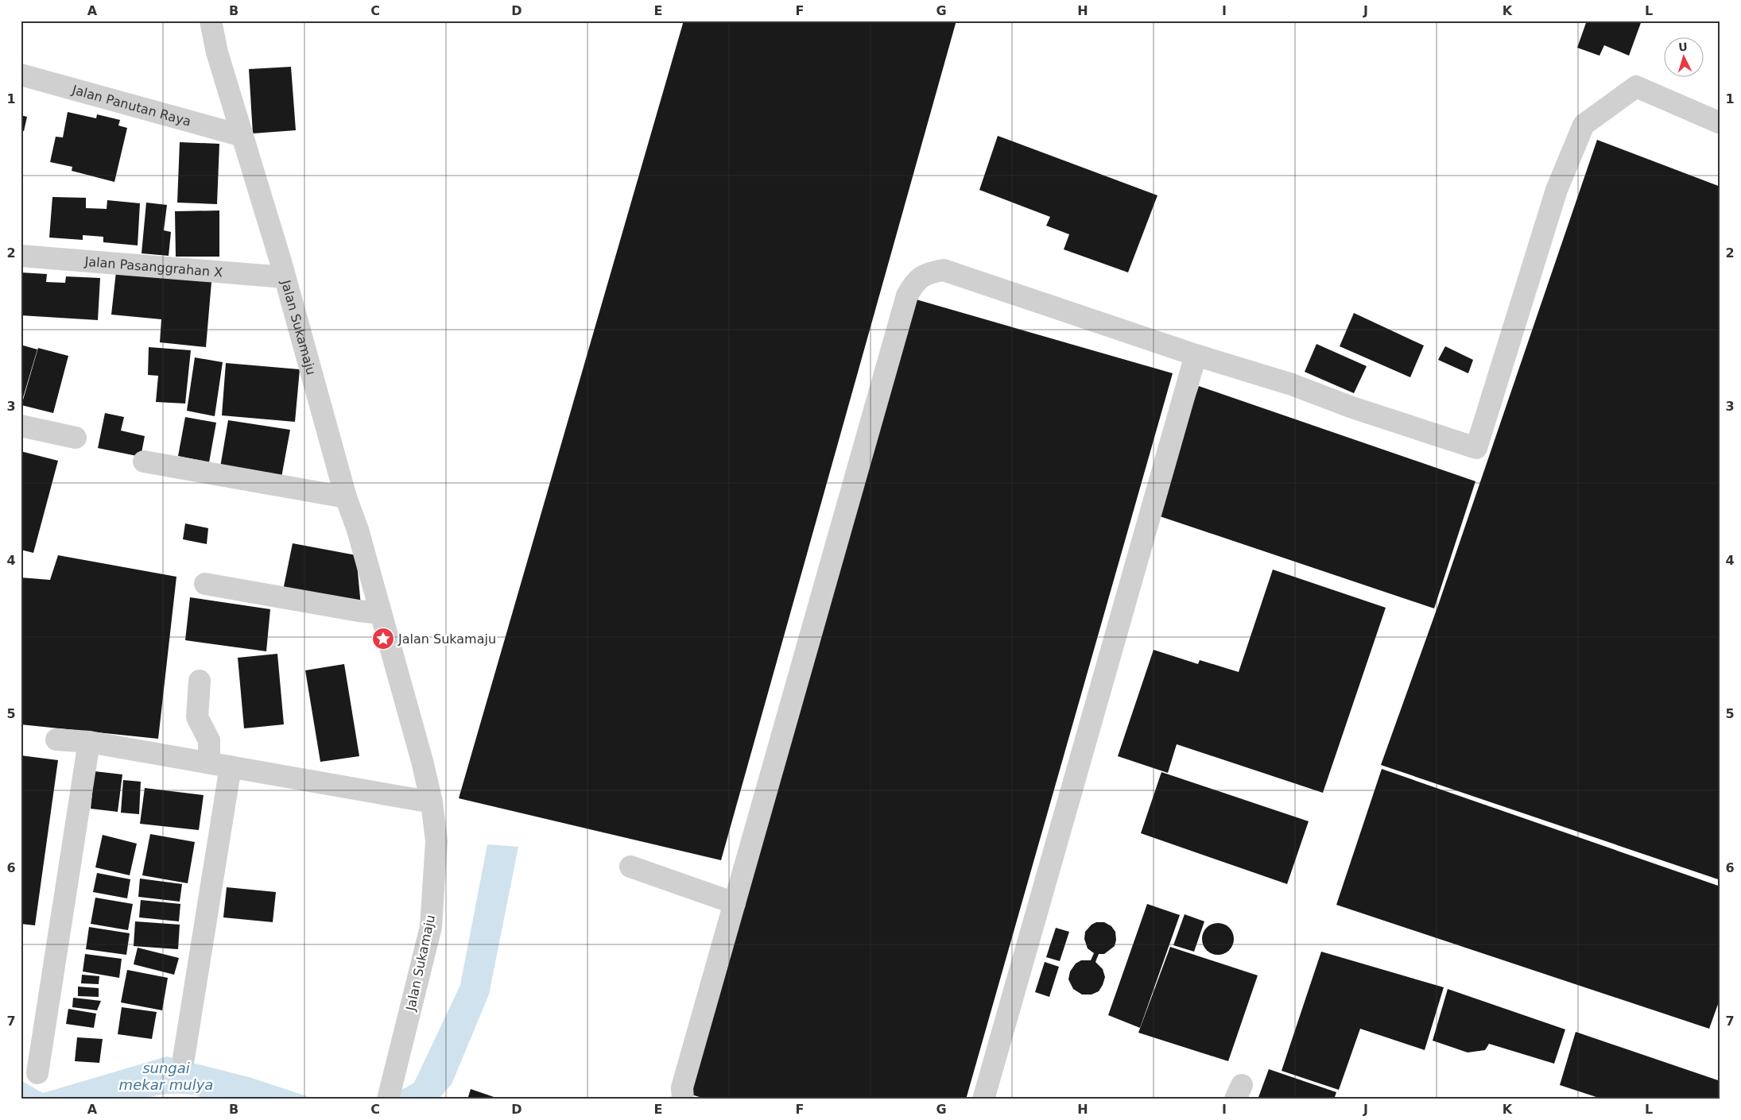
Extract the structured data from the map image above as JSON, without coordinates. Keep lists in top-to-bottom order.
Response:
{
  "streets": {
    "street": ["Jalan Panutan Raya", "Jalan Pasanggrahan X", "Jalan Sukamaju"]
  },
  "crossings": [
    ["Jalan Panutan Raya", "Jalan Sukamaju"],
    ["Jalan Pasanggrahan X", "Jalan Sukamaju"]
  ],
  "water": ["sungai mekar mulya"],
  "places": {
    "place": ["Jalan Sukamaju"]
  },
  "north": "top",
  "grid": {
    "columns": [
      "A",
      "B",
      "C",
      "D",
      "E",
      "F",
      "G",
      "H",
      "I",
      "J",
      "K",
      "L"
    ],
    "rows": [
      "1",
      "2",
      "3",
      "4",
      "5",
      "6",
      "7"
    ]
  }
}
